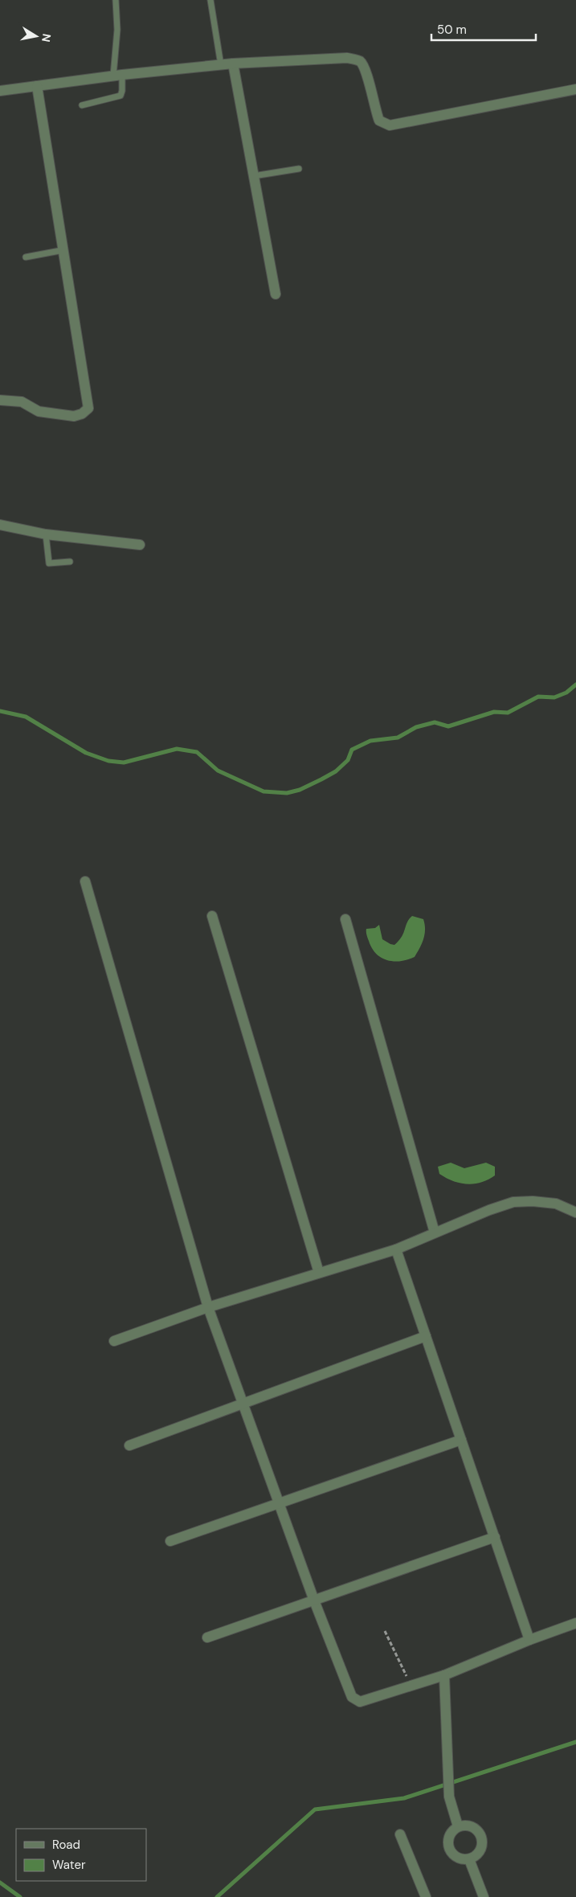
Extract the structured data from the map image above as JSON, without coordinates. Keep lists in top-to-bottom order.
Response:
{
  "legend": ["Road", "Water"],
  "scale_bar": "50 m",
  "north": "right"
}
